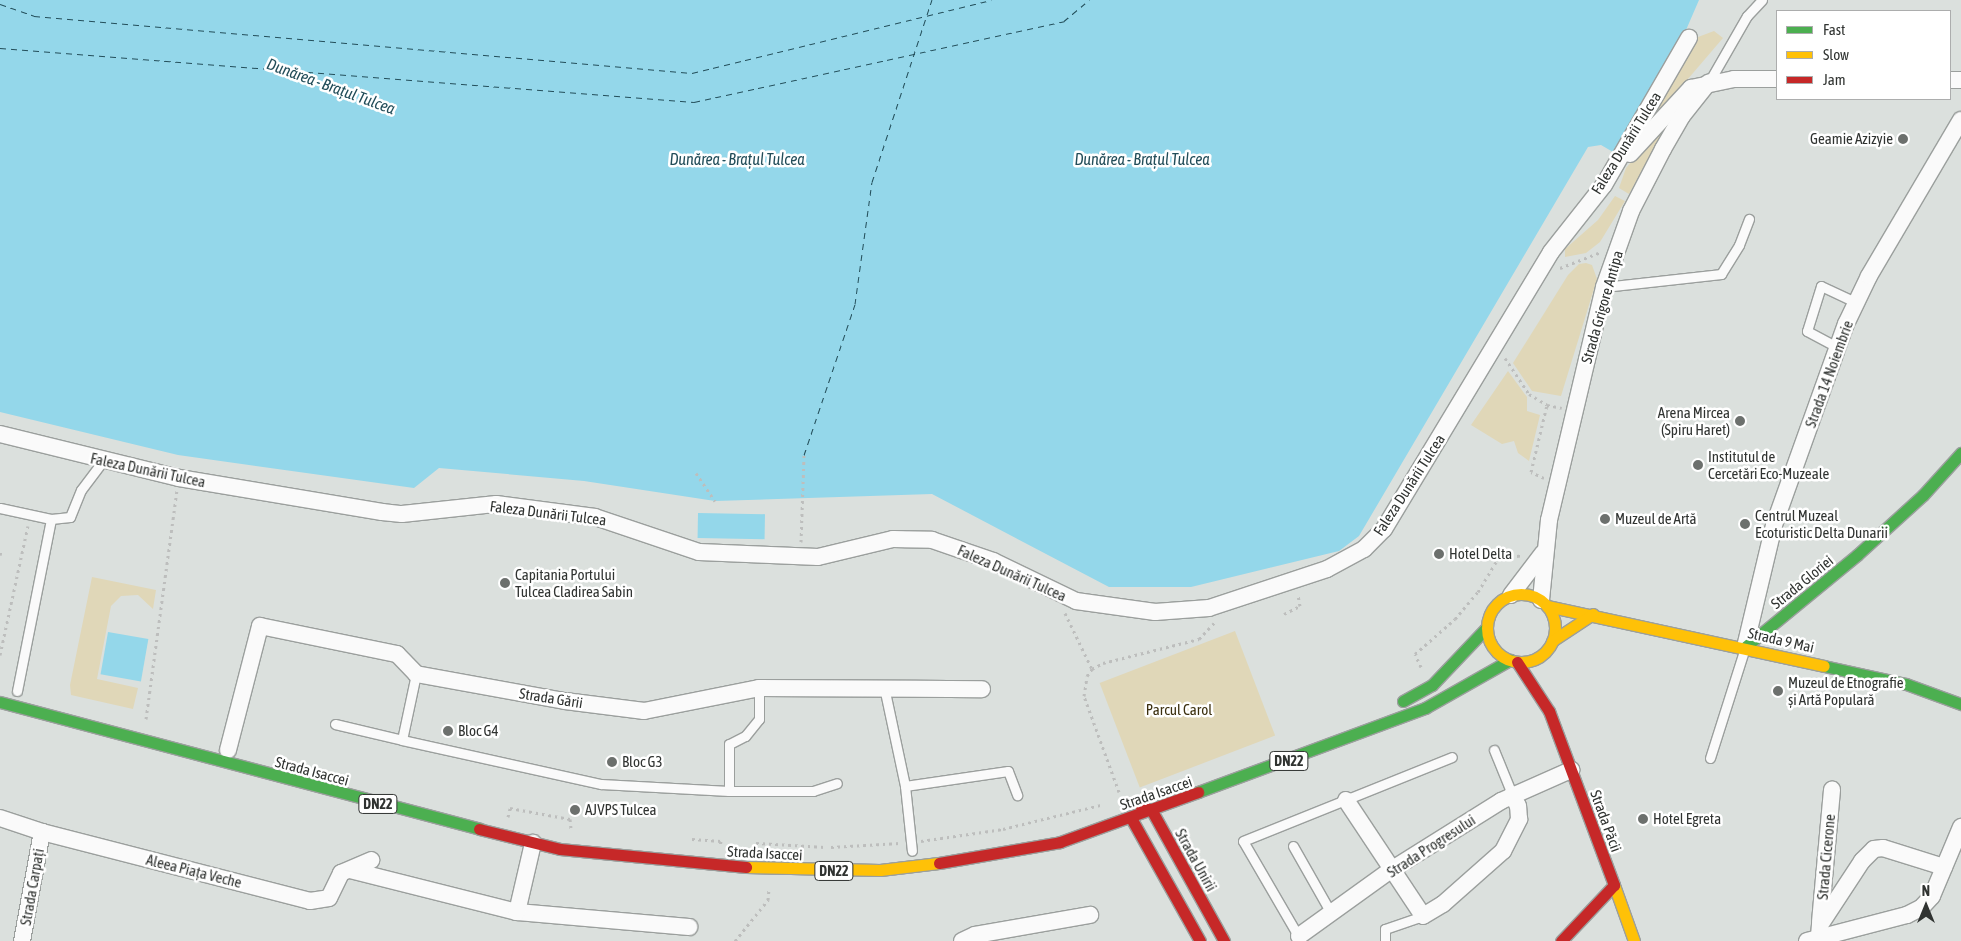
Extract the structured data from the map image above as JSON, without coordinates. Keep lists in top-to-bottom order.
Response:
{
  "streets": {
    "main road": [
      "Strada Gloriei",
      "Strada 9 Mai",
      "DN22",
      "Strada Isaccei",
      "Strada Păcii",
      "Strada Unirii"
    ],
    "street": [
      "Faleza Dunării Tulcea",
      "Strada Grigore Antipa",
      "Strada 14 Noiembrie",
      "Strada Gării",
      "Strada Progresului",
      "Strada Cicerone",
      "Aleea Piața Veche",
      "Strada Carpați"
    ]
  },
  "crossings": [
    ["Strada Grigore Antipa", "Strada 9 Mai"],
    ["Strada Grigore Antipa", "Strada Isaccei"],
    ["Strada Grigore Antipa", "Strada Păcii"],
    ["Strada 14 Noiembrie", "Strada Gloriei"],
    ["Strada 14 Noiembrie", "Strada 9 Mai"],
    ["Strada Gloriei", "Strada 9 Mai"],
    ["Strada 9 Mai", "Strada Isaccei"],
    ["Strada 9 Mai", "Strada Păcii"],
    ["Strada Isaccei", "Strada Păcii"],
    ["Strada Isaccei", "Strada Unirii"],
    ["Strada Păcii", "Strada Progresului"],
    ["Aleea Piața Veche", "Strada Carpați"]
  ],
  "water": ["Dunărea - Brațul Tulcea"],
  "parks": ["Parcul Carol"],
  "places": [
    "Geamie Azizyie",
    "Arena Mircea (Spiru Haret)",
    "Institutul de Cercetări Eco-Muzeale",
    "Muzeul de Artă",
    "Centrul Muzeal Ecoturistic Delta Dunarii",
    "Hotel Delta",
    "Capitania Portului Tulcea Cladirea Sabin",
    "Muzeul de Etnografie și Artă Populară",
    "Bloc G4",
    "Bloc G3",
    "AJVPS Tulcea",
    "Hotel Egreta"
  ],
  "legend": ["Fast", "Slow", "Jam"],
  "north": "top"
}
